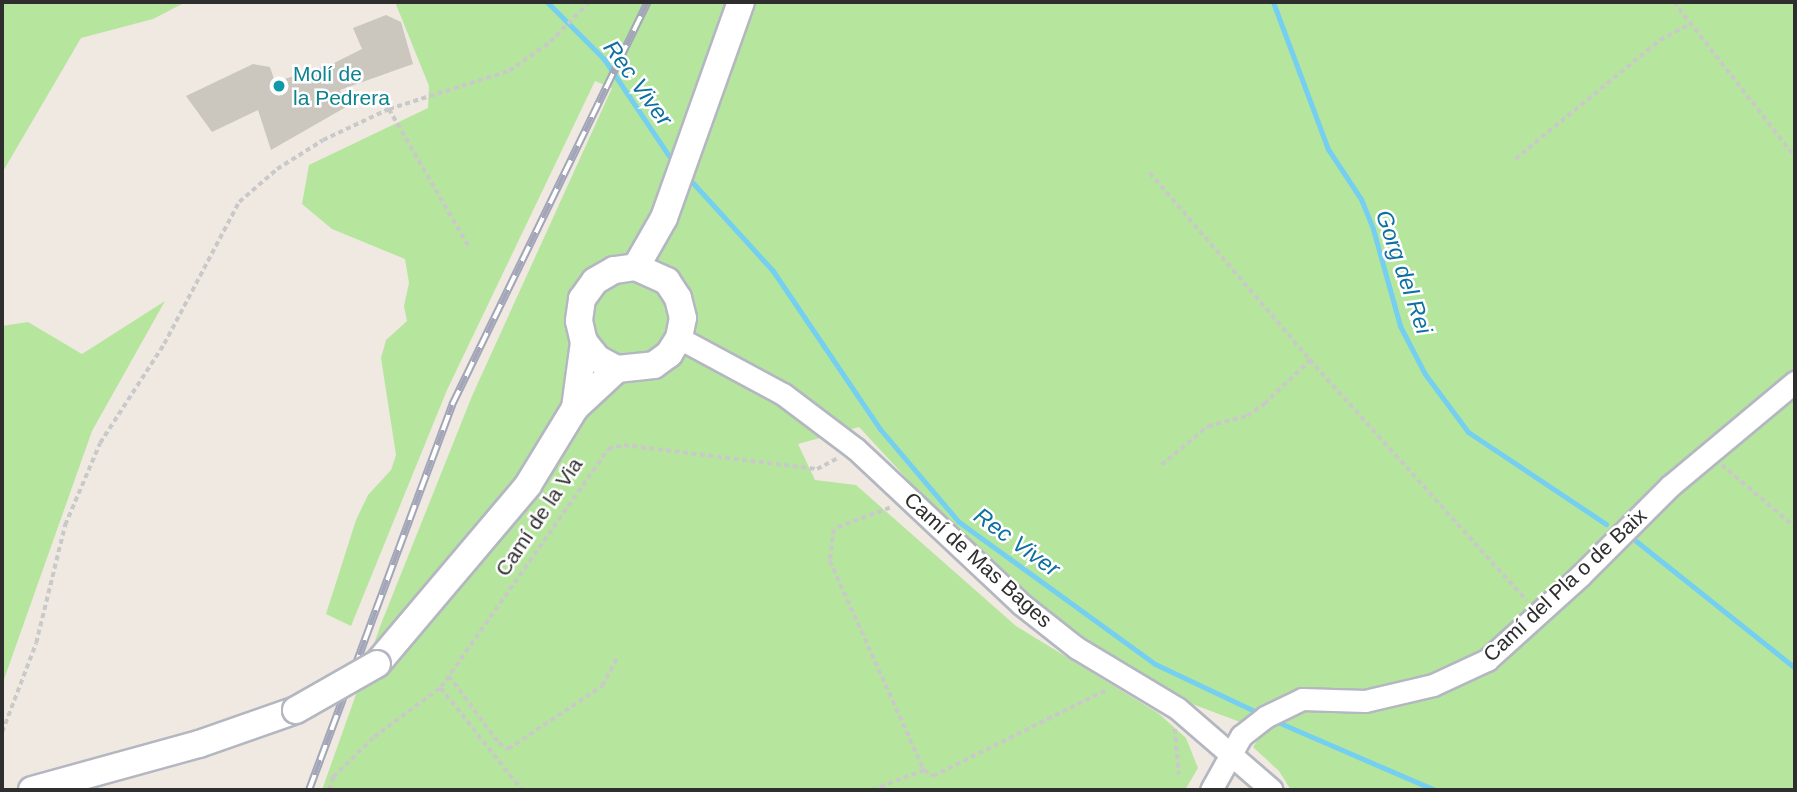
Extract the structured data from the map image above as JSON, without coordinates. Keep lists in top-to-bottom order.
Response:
{
  "streets": {
    "street": ["Camí de Mas Bages", "Camí del Pla o de Baix"],
    "path": ["Camí de la Via"]
  },
  "crossings": [
    ["Camí de la Via", "Camí de Mas Bages"],
    ["Camí de Mas Bages", "Camí del Pla o de Baix"]
  ],
  "water": ["Rec Viver", "Gorg del Rei"],
  "places": ["Molí de la Pedrera"]
}
